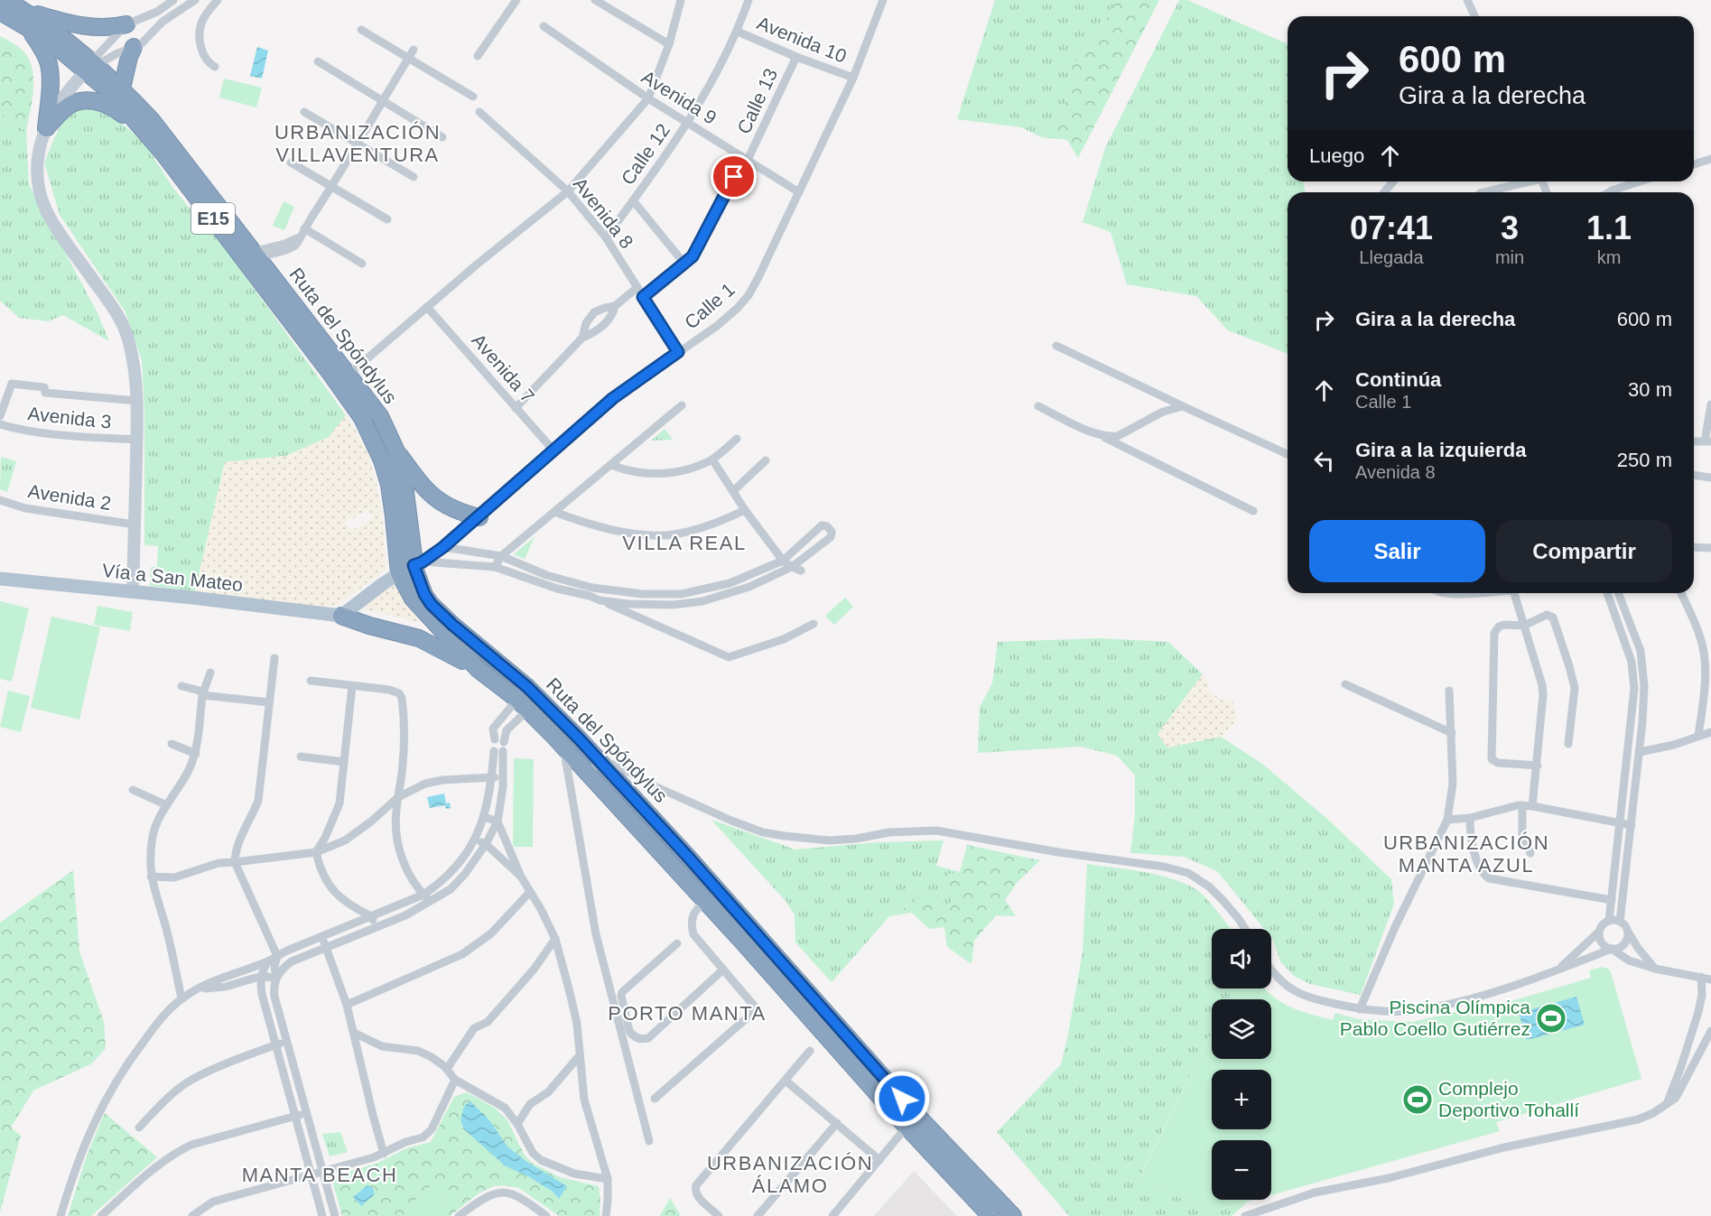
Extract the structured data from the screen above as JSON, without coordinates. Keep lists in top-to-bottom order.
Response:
{
  "streets": {
    "highway": ["E15", "Ruta del Spóndylus"],
    "main road": ["Vía a San Mateo"],
    "street": [
      "Avenida 10",
      "Avenida 9",
      "Calle 13",
      "Calle 12",
      "Avenida 8",
      "Calle 1",
      "Avenida 7",
      "Avenida 3",
      "Avenida 2"
    ]
  },
  "crossings": [
    ["Avenida 10", "Calle 13"],
    ["Avenida 10", "Calle 12"],
    ["Avenida 10", "Calle 1"],
    ["Avenida 9", "Calle 13"],
    ["Avenida 9", "Calle 12"],
    ["Avenida 9", "Calle 1"],
    ["Calle 13", "Avenida 8"],
    ["Calle 12", "Avenida 8"],
    ["Avenida 8", "Calle 1"],
    ["Calle 1", "Ruta del Spóndylus"],
    ["Calle 1", "Avenida 7"]
  ],
  "districts": [
    "URBANIZACIÓN VILLAVENTURA",
    "VILLA REAL",
    "URBANIZACIÓN MANTA AZUL",
    "PORTO MANTA",
    "URBANIZACIÓN ÁLAMO",
    "MANTA BEACH"
  ],
  "places": {
    "sports": ["Piscina Olímpica Pablo Coello Gutiérrez", "Complejo Deportivo Tohallí"]
  },
  "page": {
    "turn": ["600 m", "Gira a la derecha"],
    "then": "Luego",
    "eta": [
      "07:41",
      "Llegada",
      "3",
      "min",
      "1.1",
      "km"
    ],
    "list": [
      {
        "name": "Gira a la derecha",
        "value": "600 m"
      },
      {
        "name": "Continúa",
        "note": "Calle 1",
        "value": "30 m"
      },
      {
        "name": "Gira a la izquierda",
        "note": "Avenida 8",
        "value": "250 m"
      }
    ],
    "buttons": ["Salir", "Compartir"],
    "map_buttons": ["+", "−"]
  }
}
